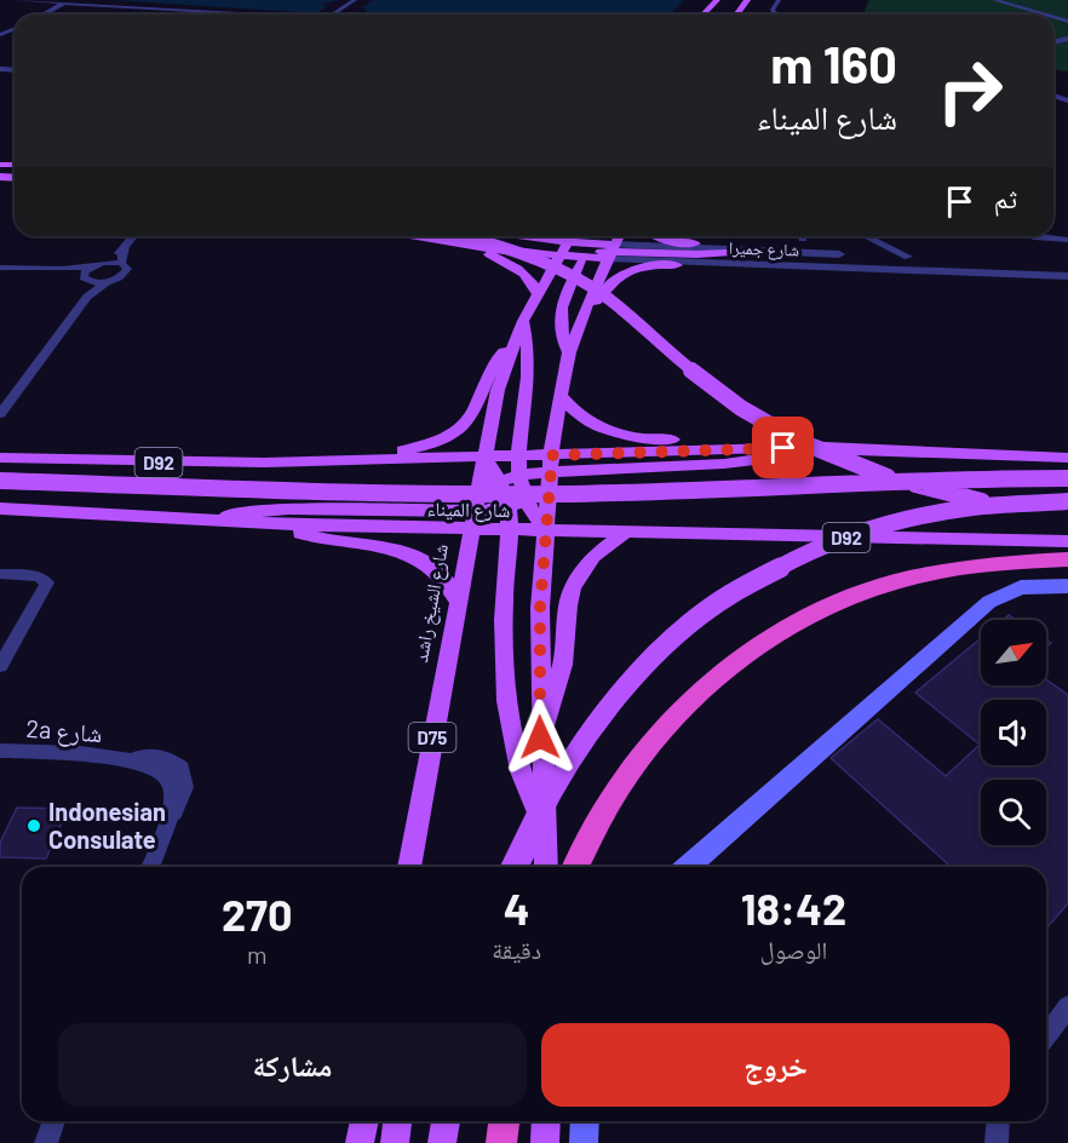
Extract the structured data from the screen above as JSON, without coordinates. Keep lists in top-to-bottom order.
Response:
{
  "streets": {
    "main road": [
      "شارع جميرا",
      "D92",
      "شارع الميناء",
      "شارع الشيخ راشد",
      "D75"
    ],
    "street": ["2a شارع"]
  },
  "crossings": [
    ["شارع جميرا", "شارع الشيخ راشد"],
    ["D92", "شارع الشيخ راشد"],
    ["شارع الميناء", "شارع الشيخ راشد"]
  ],
  "places": ["Indonesian Consulate"],
  "north": "top right",
  "page": {
    "turn": ["160 m", "شارع الميناء"],
    "then": "ثم",
    "eta": [
      "18:42",
      "الوصول",
      "4",
      "دقيقة",
      "270",
      "m"
    ],
    "buttons": ["خروج", "مشاركة"]
  }
}
